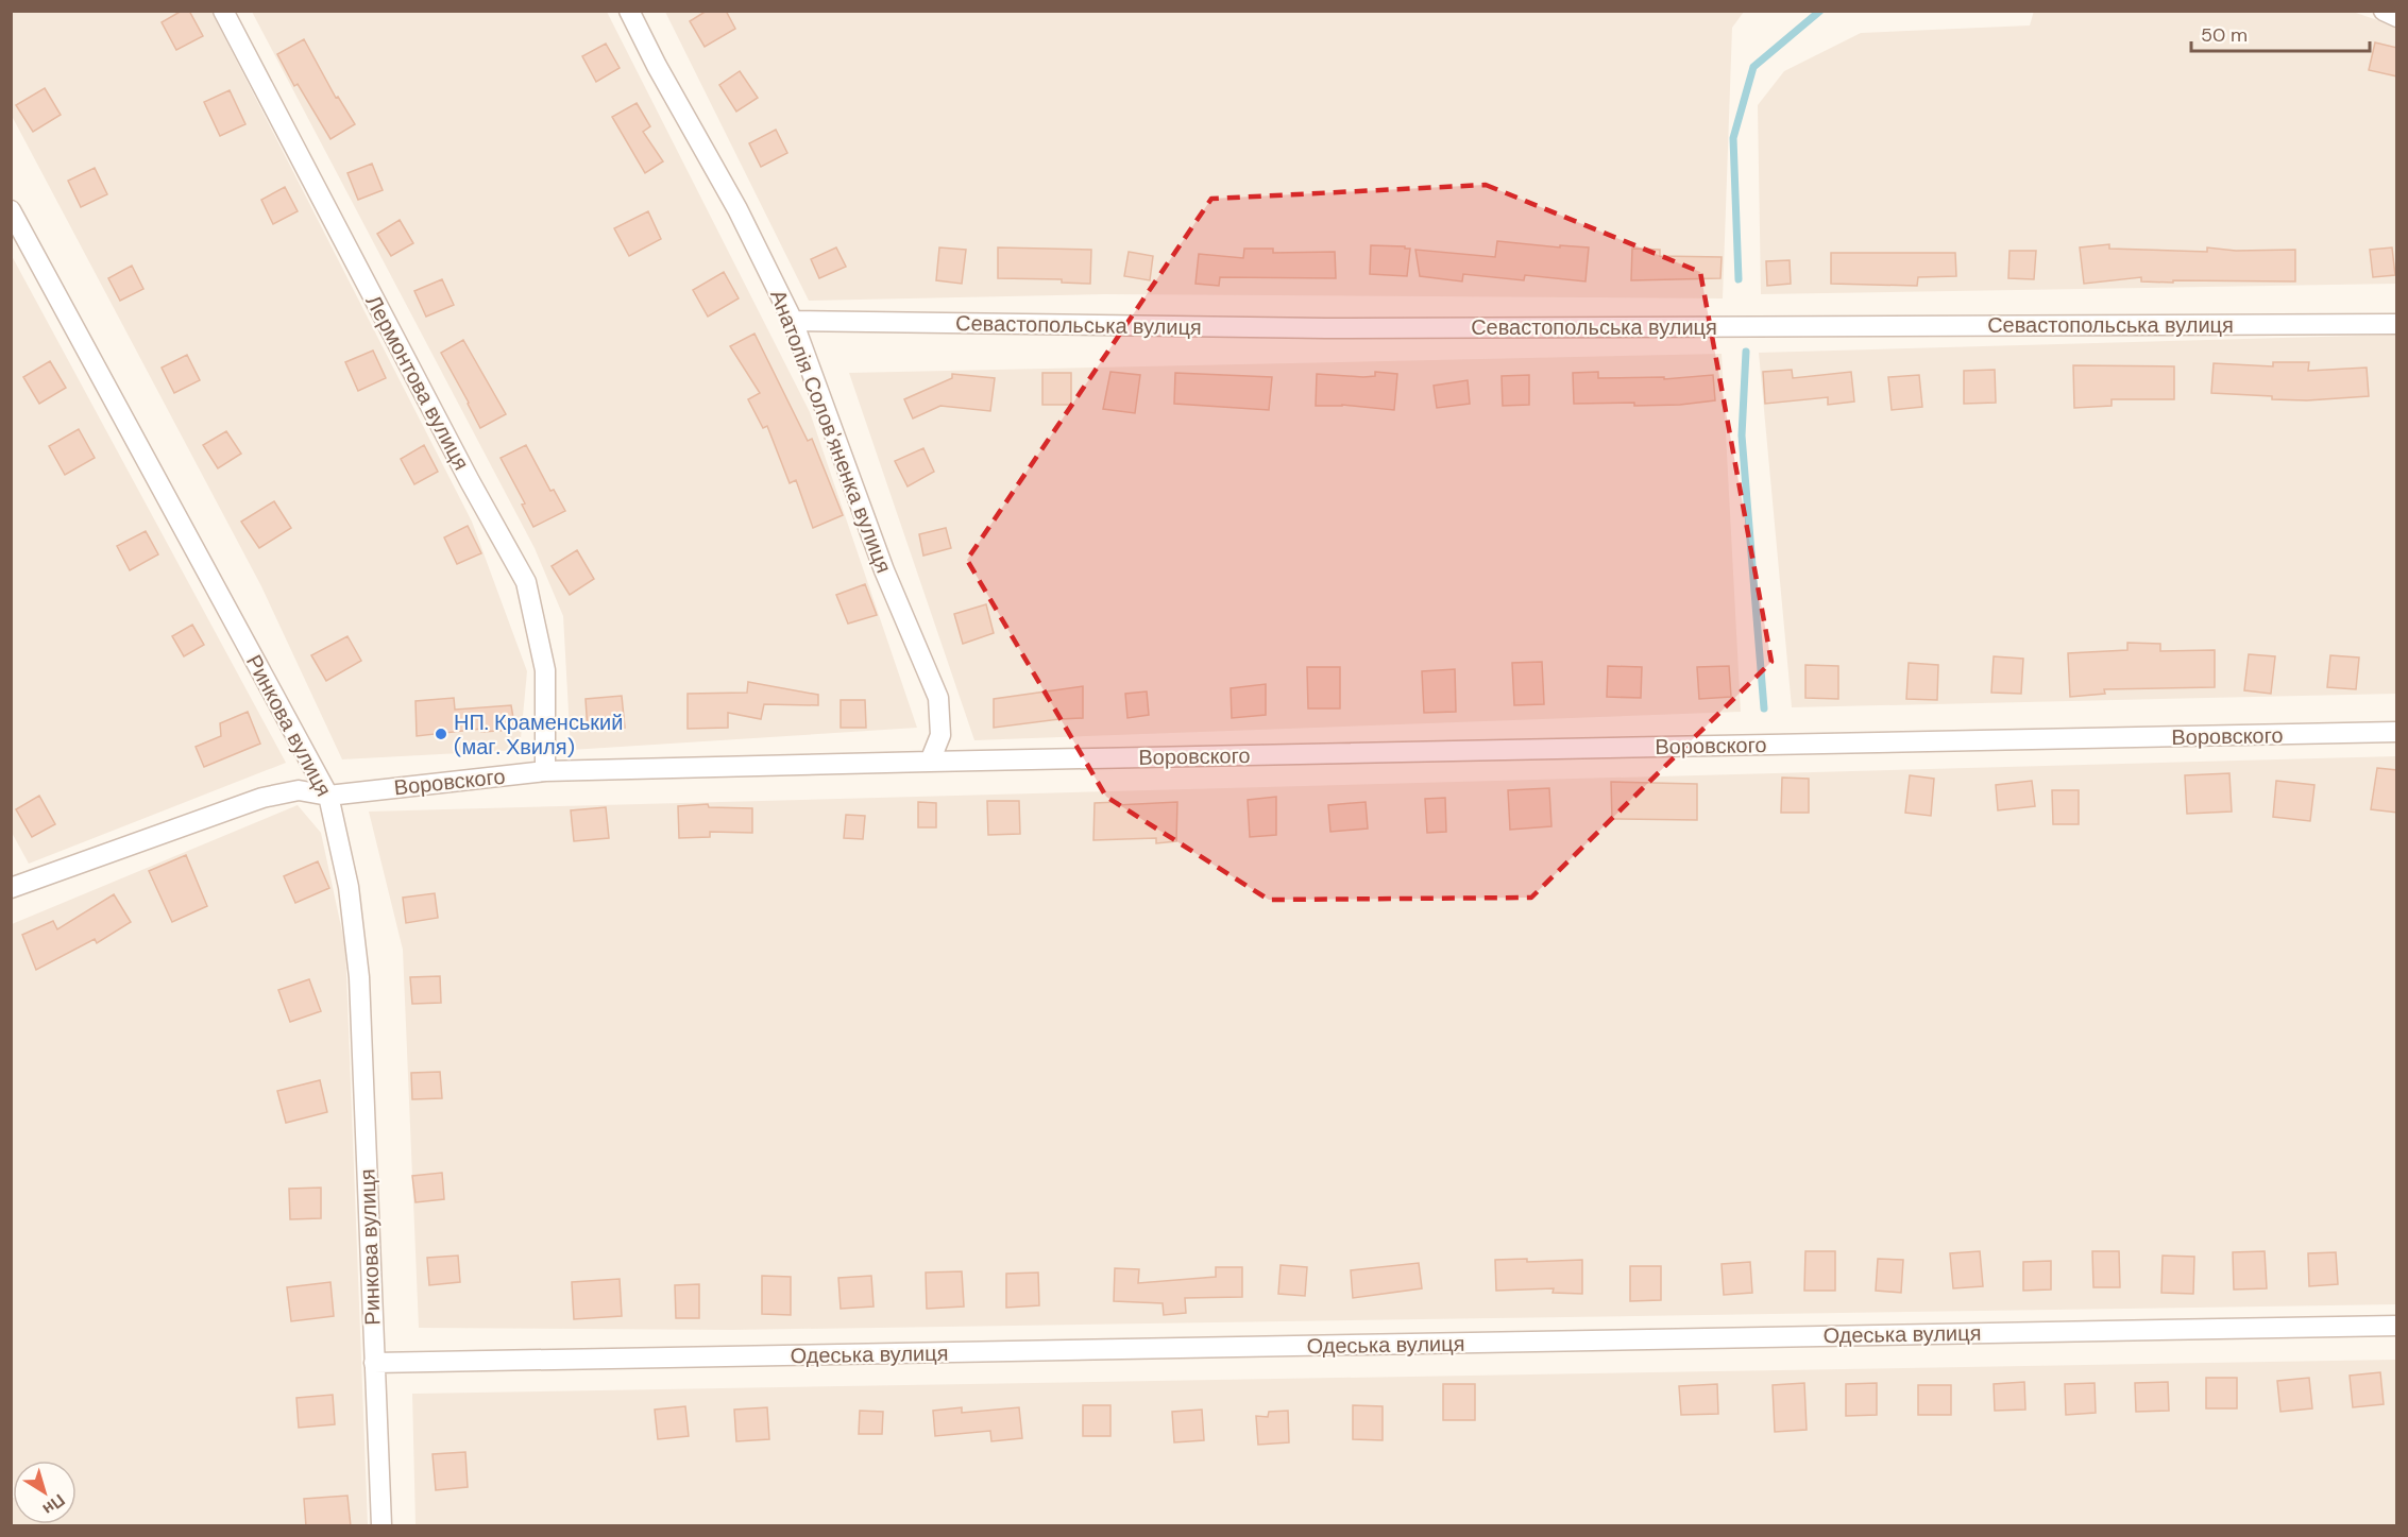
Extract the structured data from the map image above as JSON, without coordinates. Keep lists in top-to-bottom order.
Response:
{
  "streets": {
    "street": [
      "Севастопольська вулиця",
      "Лермонтова вулиця",
      "Анатолія Солов'яненка вулиця",
      "Ринкова вулиця",
      "Воровского",
      "Одеська вулиця"
    ]
  },
  "crossings": [
    ["Севастопольська вулиця", "Анатолія Солов'яненка вулиця"],
    ["Лермонтова вулиця", "Воровского"],
    ["Анатолія Солов'яненка вулиця", "Воровского"],
    ["Ринкова вулиця", "Воровского"],
    ["Ринкова вулиця", "Одеська вулиця"]
  ],
  "places": ["НП. Краменський (маг. Хвиля)"],
  "scale_bar": "50 m",
  "north": "bottom right"
}
